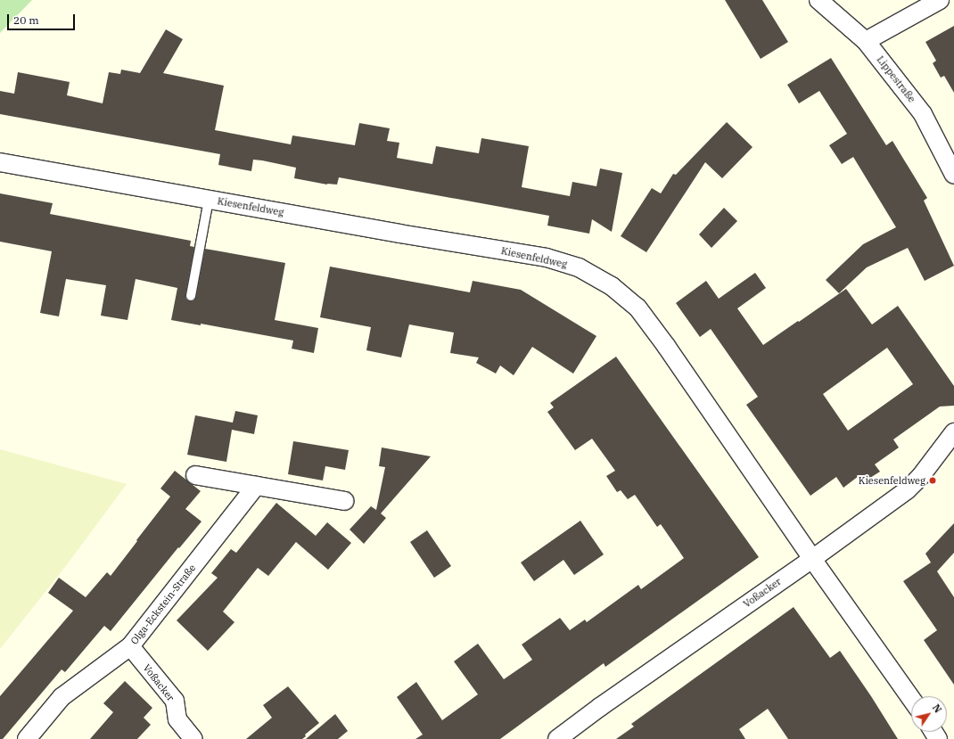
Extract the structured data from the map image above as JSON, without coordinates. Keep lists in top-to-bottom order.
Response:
{
  "streets": {
    "street": [
      "Lippestraße",
      "Kiesenfeldweg",
      "Voßacker",
      "Olga-Eckstein-Straße"
    ]
  },
  "crossings": [
    ["Kiesenfeldweg", "Voßacker"],
    ["Voßacker", "Olga-Eckstein-Straße"]
  ],
  "places": ["Kiesenfeldweg"],
  "scale_bar": "20 m",
  "north": "top right"
}
